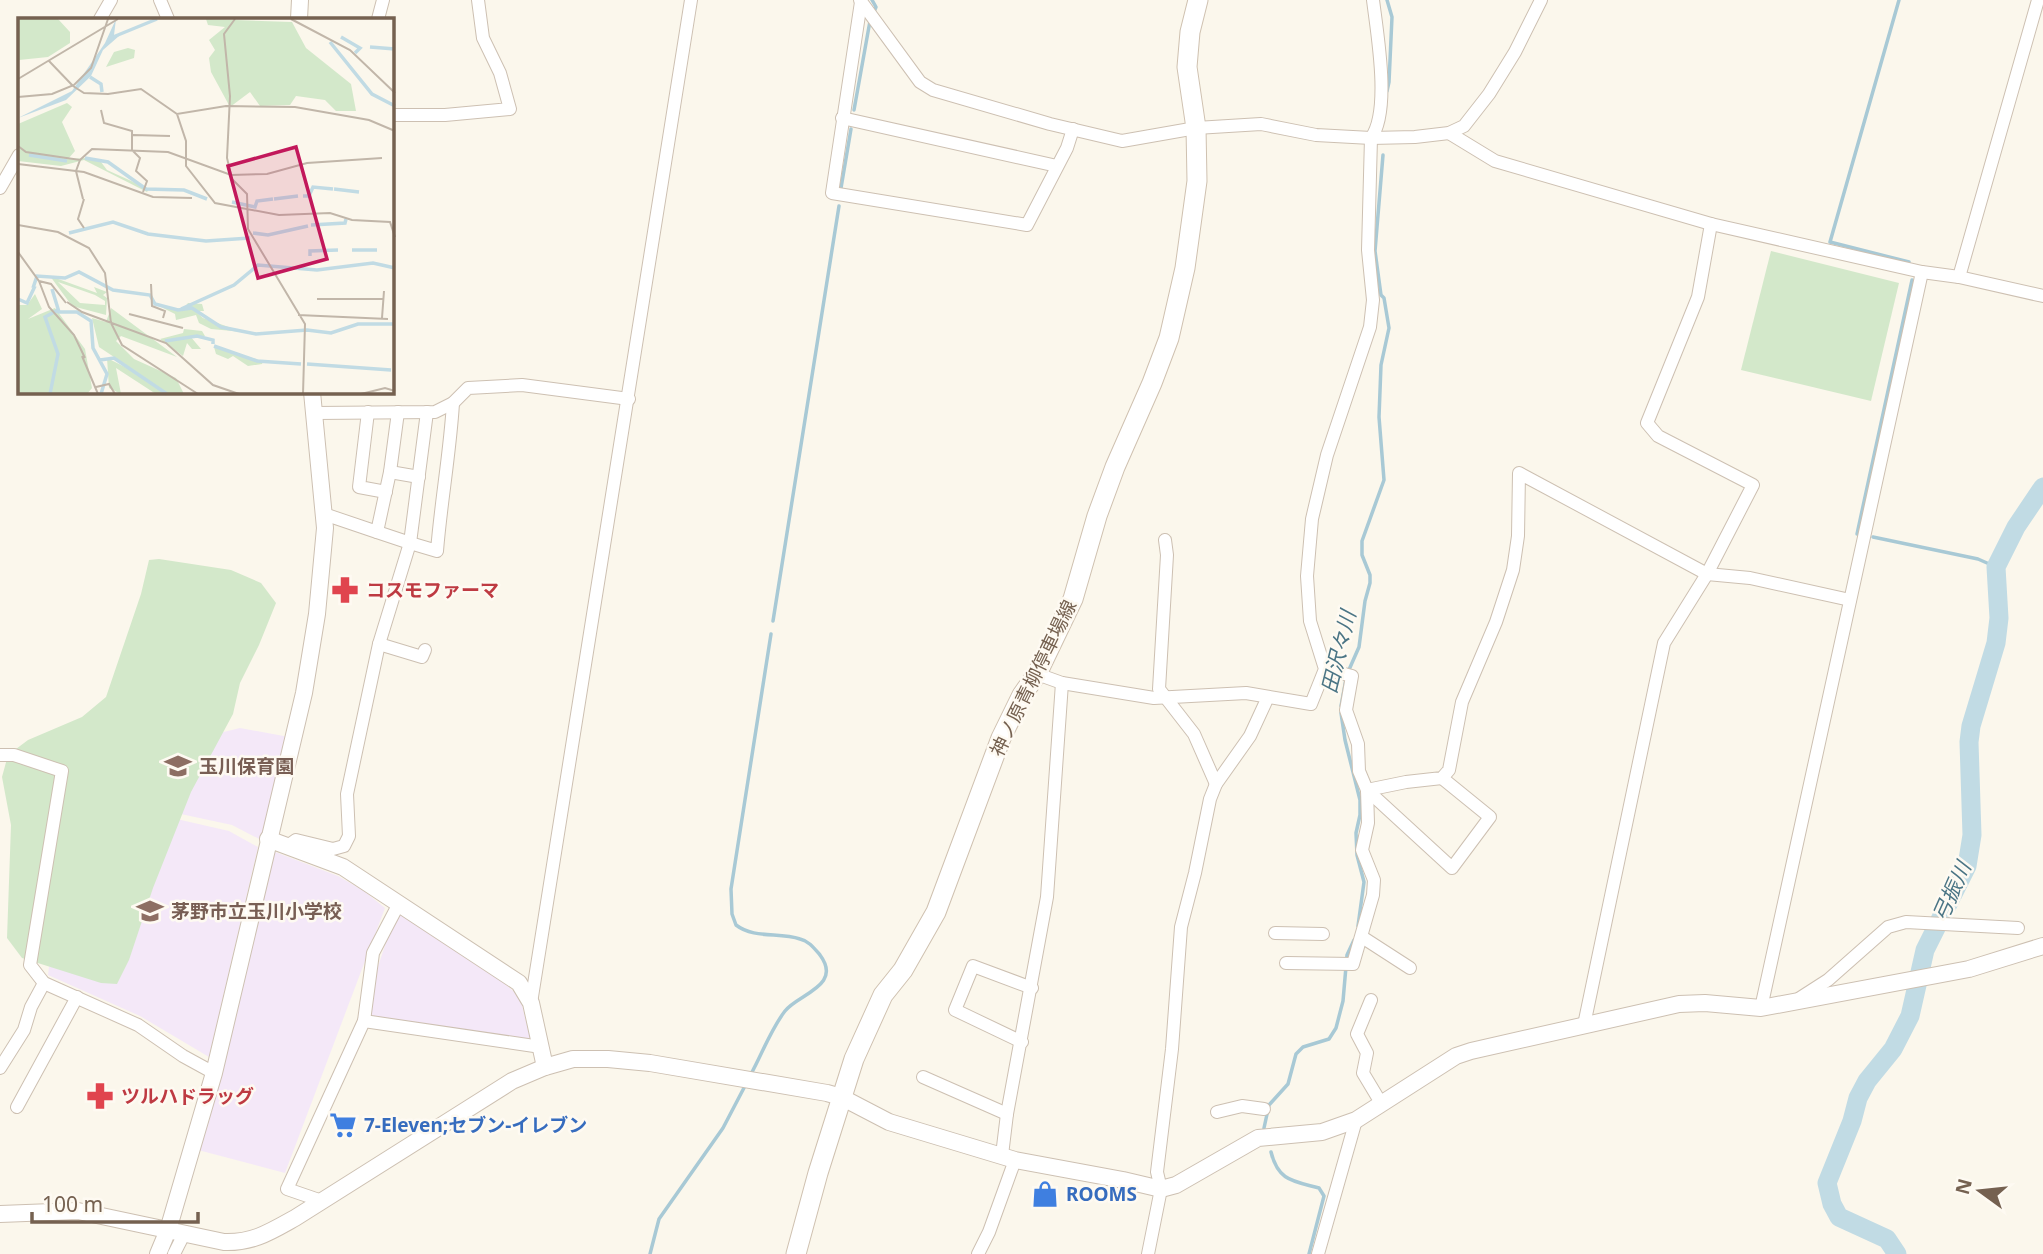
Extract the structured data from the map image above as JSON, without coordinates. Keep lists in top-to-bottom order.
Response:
{
  "streets": {
    "main road": ["神ノ原青柳停車場線"]
  },
  "water": ["田沢々川", "弓振川"],
  "places": {
    "pharmacy": ["コスモファーマ", "ツルハドラッグ"],
    "school or university": ["玉川保育園", "茅野市立玉川小学校"],
    "supermarket": ["7-Eleven;セブン-イレブン"],
    "shop": ["ROOMS"]
  },
  "scale_bar": "100 m",
  "north": "left"
}
